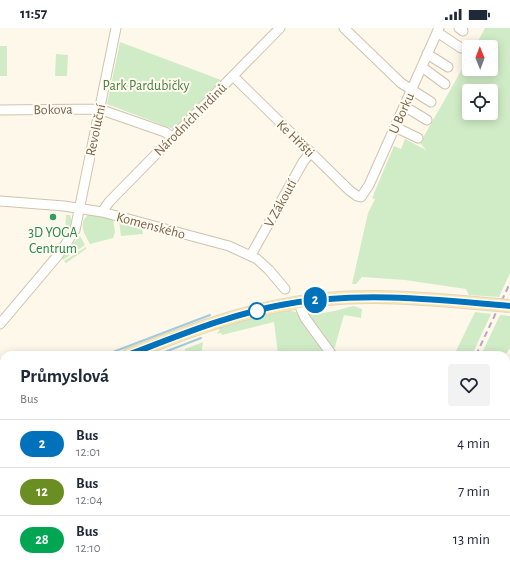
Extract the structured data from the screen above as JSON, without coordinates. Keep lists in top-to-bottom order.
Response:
{
  "streets": {
    "street": [
      "Bokova",
      "U Borku",
      "Národních hrdinů",
      "Revoluční",
      "Ke Hřišti",
      "V Zákoutí",
      "Komenského"
    ]
  },
  "crossings": [
    ["Bokova", "Národních hrdinů"],
    ["Bokova", "Revoluční"],
    ["U Borku", "Ke Hřišti"],
    ["Národních hrdinů", "Ke Hřišti"],
    ["Národních hrdinů", "Komenského"],
    ["Revoluční", "Komenského"],
    ["Ke Hřišti", "V Zákoutí"],
    ["V Zákoutí", "Komenského"]
  ],
  "parks": ["Park Pardubičky"],
  "places": ["3D YOGA Centrum"],
  "lines": ["bus line 2"],
  "north": "top",
  "page": {
    "status": "11:57",
    "on_map": "2",
    "heading": ["Průmyslová", "Bus"],
    "list": [
      {
        "mark": "2",
        "name": "Bus",
        "note": "12:01",
        "value": "4 min"
      },
      {
        "mark": "12",
        "name": "Bus",
        "note": "12:04",
        "value": "7 min"
      },
      {
        "mark": "28",
        "name": "Bus",
        "note": "12:10",
        "value": "13 min"
      }
    ]
  }
}
